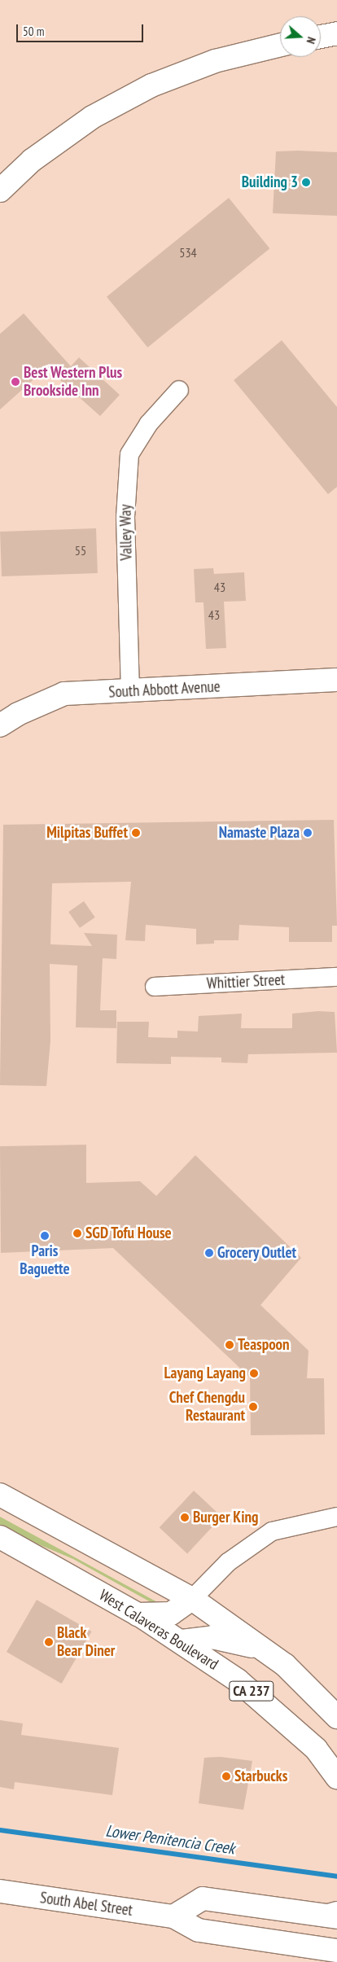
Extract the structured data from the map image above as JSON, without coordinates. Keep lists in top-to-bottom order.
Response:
{
  "streets": {
    "main road": [
      "South Abbott Avenue",
      "West Calaveras Boulevard",
      "CA 237",
      "South Abel Street"
    ],
    "street": ["Valley Way", "Whittier Street"]
  },
  "crossings": [
    ["Valley Way", "South Abbott Avenue"]
  ],
  "water": ["Lower Penitencia Creek"],
  "places": [
    "Building 3",
    "Best Western Plus Brookside Inn",
    "Milpitas Buffet",
    "Namaste Plaza",
    "SGD Tofu House",
    "Paris Baguette",
    "Grocery Outlet",
    "Teaspoon",
    "Layang Layang",
    "Chef Chengdu Restaurant",
    "Burger King",
    "Black Bear Diner",
    "Starbucks"
  ],
  "house_numbers": [
    "534",
    "55",
    "43",
    "43"
  ],
  "scale_bar": "50 m",
  "north": "right"
}
